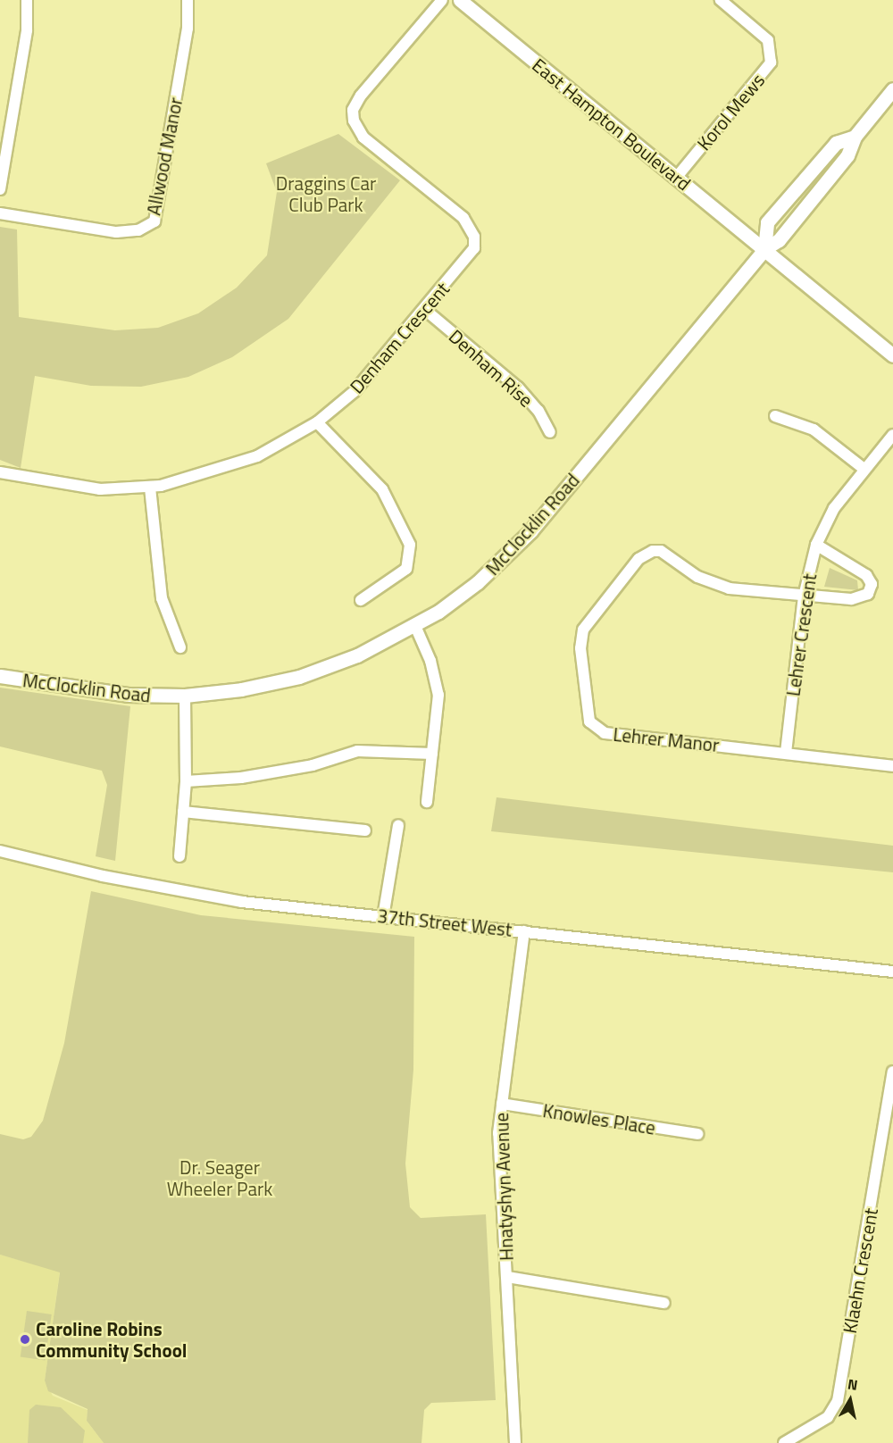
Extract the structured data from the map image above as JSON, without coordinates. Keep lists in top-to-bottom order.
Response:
{
  "streets": {
    "street": [
      "Korol Mews",
      "East Hampton Boulevard",
      "Allwood Manor",
      "Denham Crescent",
      "Denham Rise",
      "McClocklin Road",
      "Lehrer Crescent",
      "Lehrer Manor",
      "37th Street West",
      "Knowles Place",
      "Hnatyshyn Avenue",
      "Klaehn Crescent"
    ]
  },
  "crossings": [
    ["Korol Mews", "East Hampton Boulevard"],
    ["East Hampton Boulevard", "McClocklin Road"],
    ["Denham Crescent", "Denham Rise"],
    ["Lehrer Crescent", "Lehrer Manor"],
    ["37th Street West", "Hnatyshyn Avenue"],
    ["Knowles Place", "Hnatyshyn Avenue"]
  ],
  "parks": ["Draggins Car Club Park", "Dr. Seager Wheeler Park"],
  "places": ["Caroline Robins Community School"],
  "north": "top"
}
